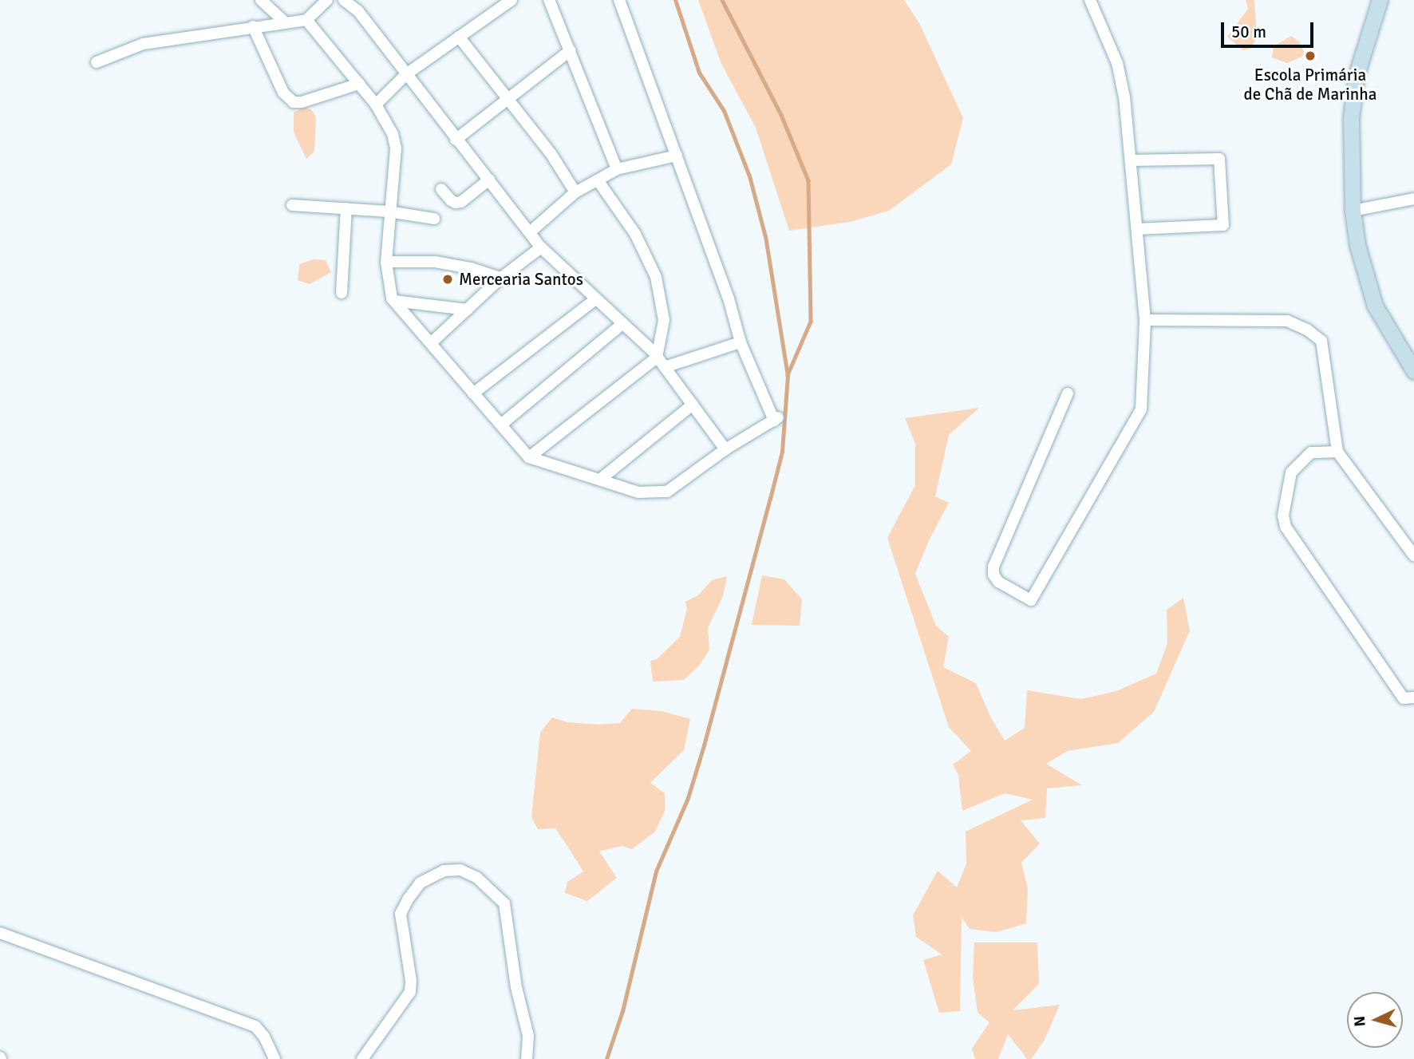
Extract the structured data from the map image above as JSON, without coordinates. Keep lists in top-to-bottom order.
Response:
{
  "places": ["Escola Primária de Chã de Marinha", "Mercearia Santos"],
  "scale_bar": "50 m",
  "north": "left"
}
